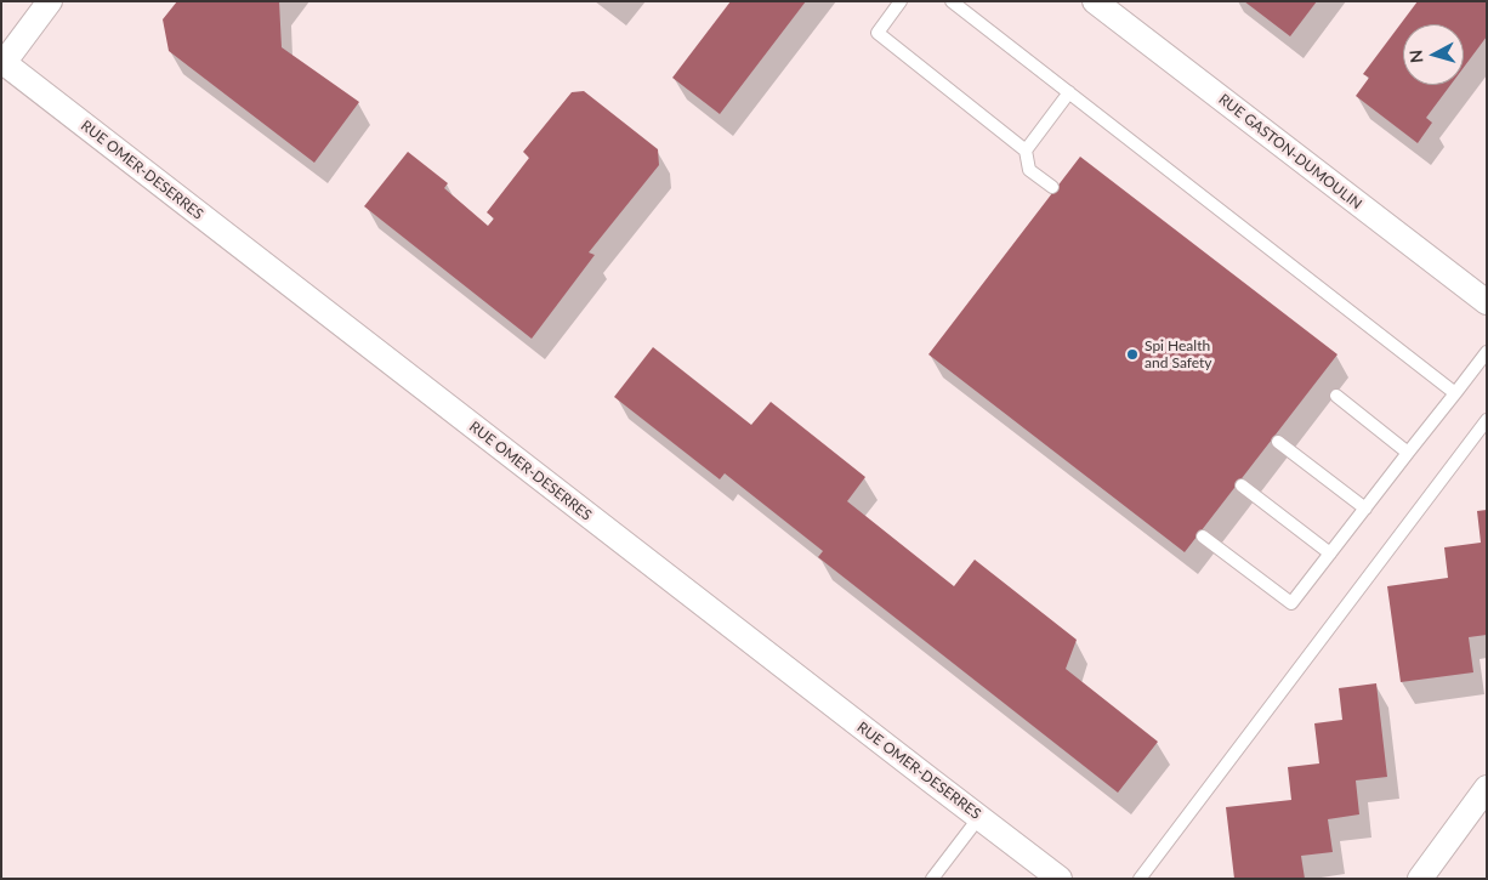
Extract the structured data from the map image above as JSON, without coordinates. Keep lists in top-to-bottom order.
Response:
{
  "streets": {
    "street": ["RUE GASTON-DUMOULIN", "RUE OMER-DESERRES"]
  },
  "places": ["Spi Health and Safety"],
  "north": "left"
}
